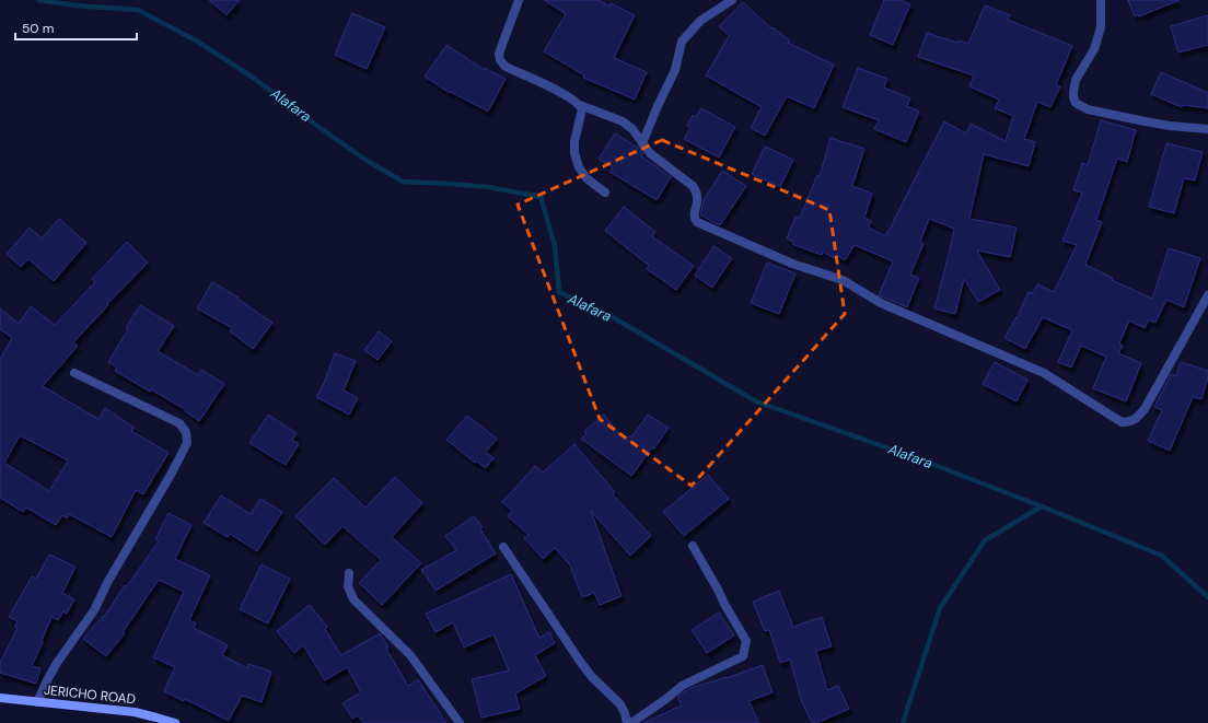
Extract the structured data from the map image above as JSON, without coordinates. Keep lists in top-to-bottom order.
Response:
{
  "streets": {
    "street": ["JERICHO ROAD"]
  },
  "water": ["Alafara"],
  "scale_bar": "50 m"
}
